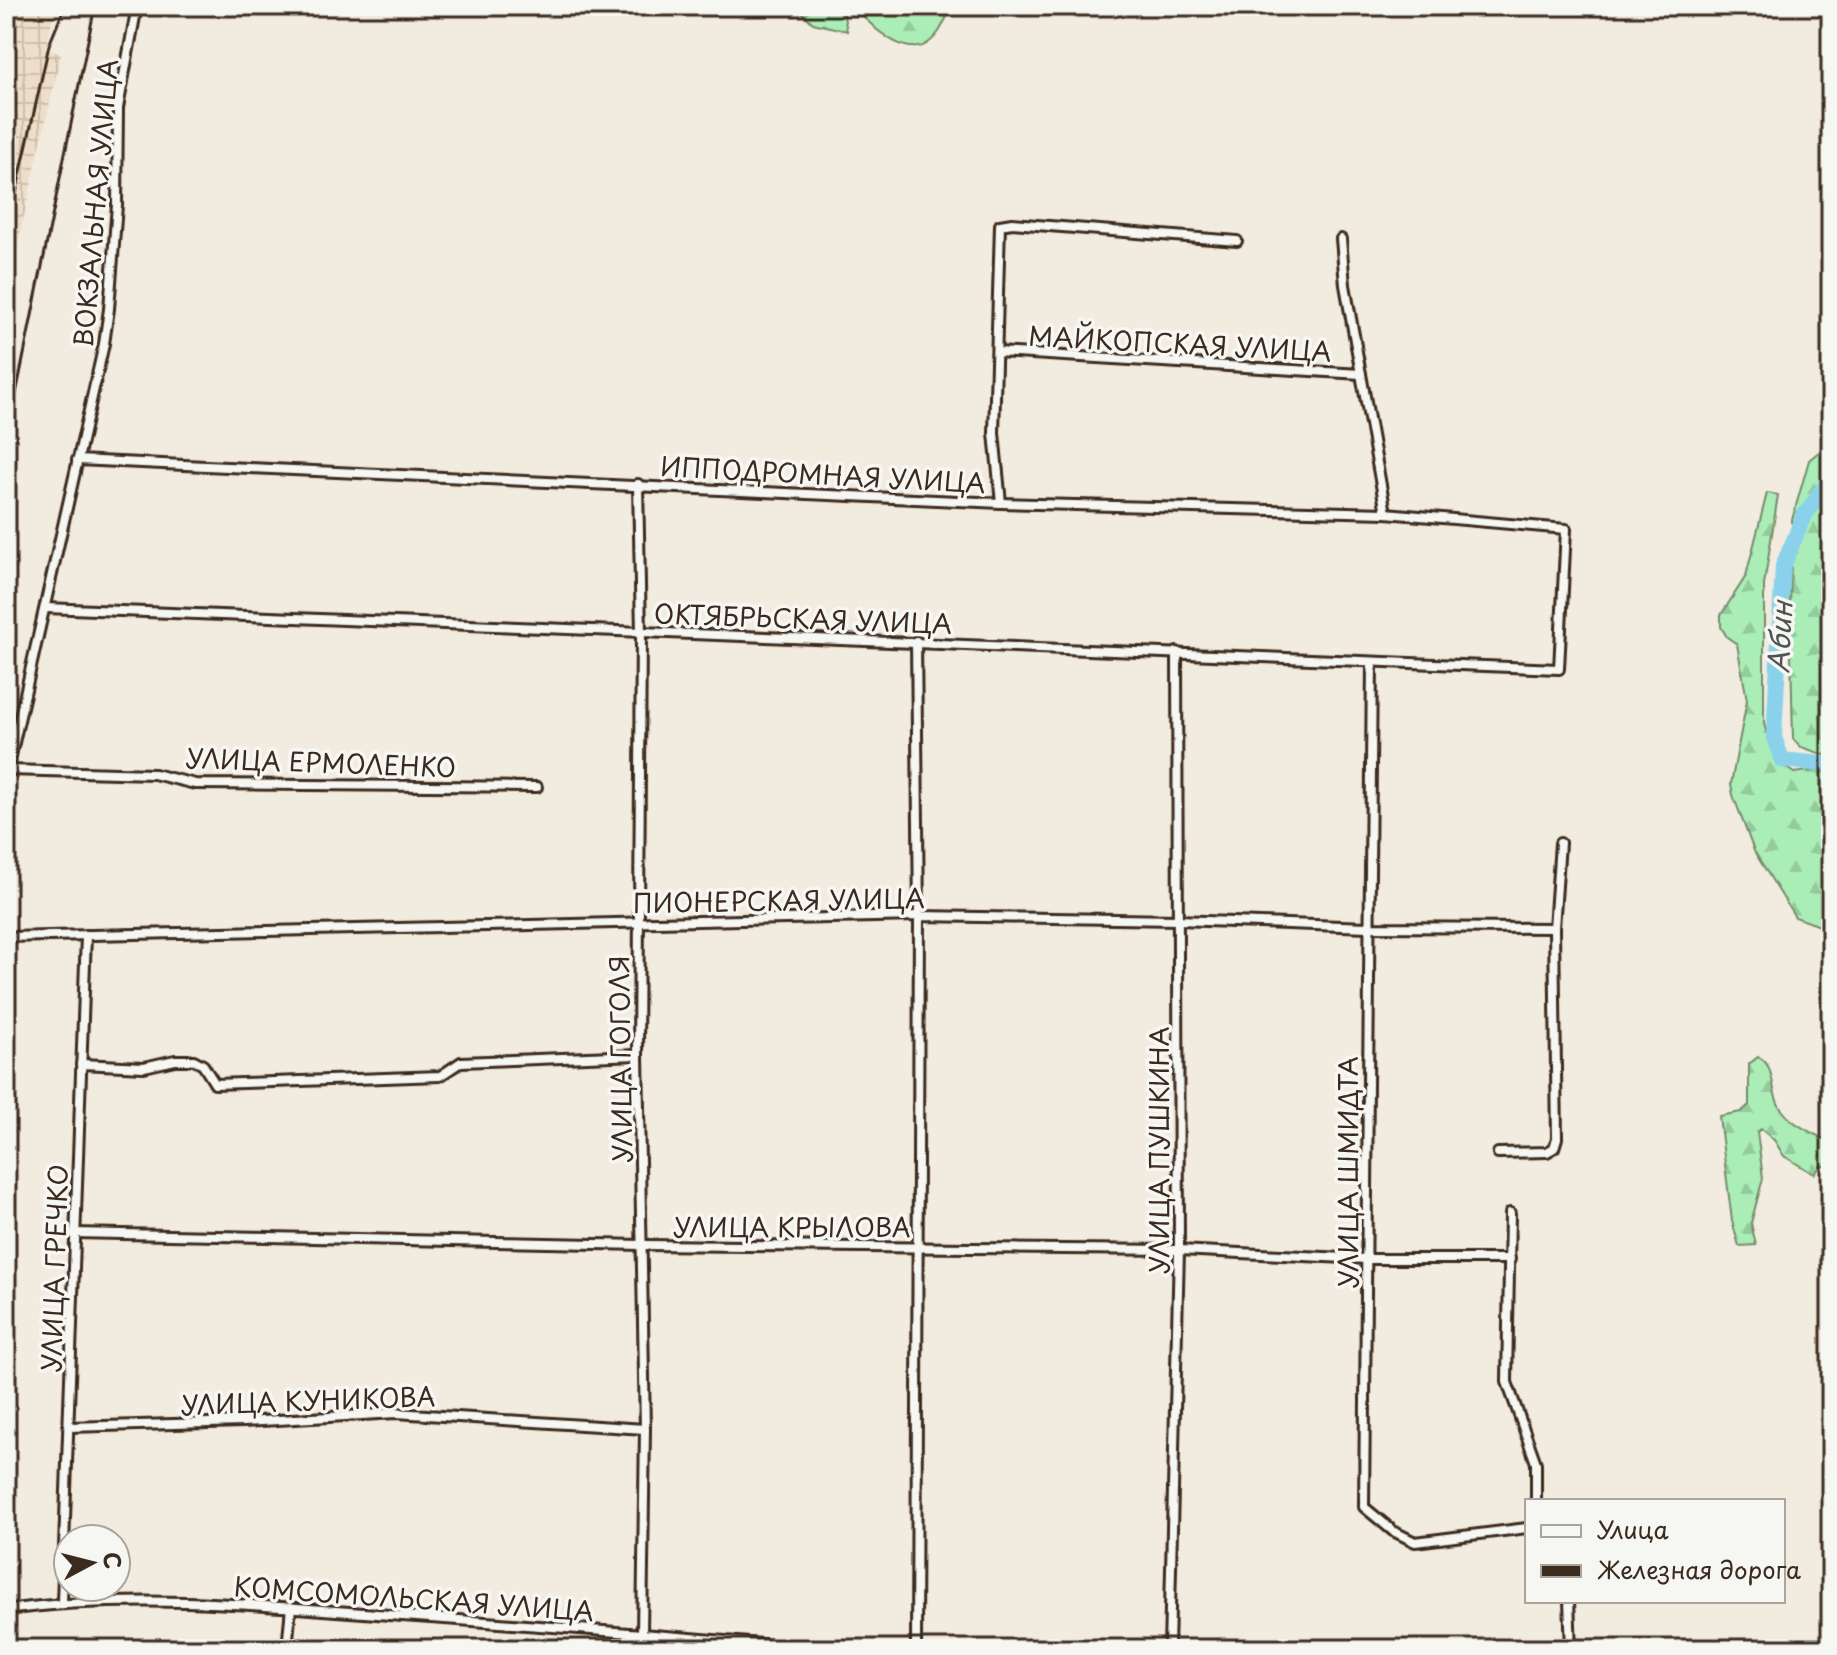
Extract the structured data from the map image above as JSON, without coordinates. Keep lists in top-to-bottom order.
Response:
{
  "streets": {
    "street": [
      "ВОКЗАЛЬНАЯ УЛИЦА",
      "МАЙКОПСКАЯ УЛИЦА",
      "ИППОДРОМНАЯ УЛИЦА",
      "ОКТЯБРЬСКАЯ УЛИЦА",
      "УЛИЦА ЕРМОЛЕНКО",
      "ПИОНЕРСКАЯ УЛИЦА",
      "УЛИЦА ГОГОЛЯ",
      "УЛИЦА ПУШКИНА",
      "УЛИЦА ШМИДТА",
      "УЛИЦА КРЫЛОВА",
      "УЛИЦА ГРЕЧКО",
      "УЛИЦА КУНИКОВА",
      "КОМСОМОЛЬСКАЯ УЛИЦА"
    ]
  },
  "crossings": [
    ["ВОКЗАЛЬНАЯ УЛИЦА", "ИППОДРОМНАЯ УЛИЦА"],
    ["ВОКЗАЛЬНАЯ УЛИЦА", "ОКТЯБРЬСКАЯ УЛИЦА"],
    ["ВОКЗАЛЬНАЯ УЛИЦА", "УЛИЦА ЕРМОЛЕНКО"],
    ["ИППОДРОМНАЯ УЛИЦА", "ОКТЯБРЬСКАЯ УЛИЦА"],
    ["ИППОДРОМНАЯ УЛИЦА", "УЛИЦА ГОГОЛЯ"],
    ["ОКТЯБРЬСКАЯ УЛИЦА", "УЛИЦА ГОГОЛЯ"],
    ["ОКТЯБРЬСКАЯ УЛИЦА", "УЛИЦА ПУШКИНА"],
    ["ОКТЯБРЬСКАЯ УЛИЦА", "УЛИЦА ШМИДТА"],
    ["ПИОНЕРСКАЯ УЛИЦА", "УЛИЦА ГОГОЛЯ"],
    ["ПИОНЕРСКАЯ УЛИЦА", "УЛИЦА ПУШКИНА"],
    ["ПИОНЕРСКАЯ УЛИЦА", "УЛИЦА ШМИДТА"],
    ["ПИОНЕРСКАЯ УЛИЦА", "УЛИЦА ГРЕЧКО"],
    ["УЛИЦА ГОГОЛЯ", "УЛИЦА КРЫЛОВА"],
    ["УЛИЦА ГОГОЛЯ", "УЛИЦА КУНИКОВА"],
    ["УЛИЦА ГОГОЛЯ", "КОМСОМОЛЬСКАЯ УЛИЦА"],
    ["УЛИЦА ПУШКИНА", "УЛИЦА КРЫЛОВА"],
    ["УЛИЦА ШМИДТА", "УЛИЦА КРЫЛОВА"],
    ["УЛИЦА КРЫЛОВА", "УЛИЦА ГРЕЧКО"],
    ["УЛИЦА ГРЕЧКО", "УЛИЦА КУНИКОВА"]
  ],
  "water": ["Абин"],
  "legend": ["Улица", "Железная дорога"],
  "north": "right"
}
